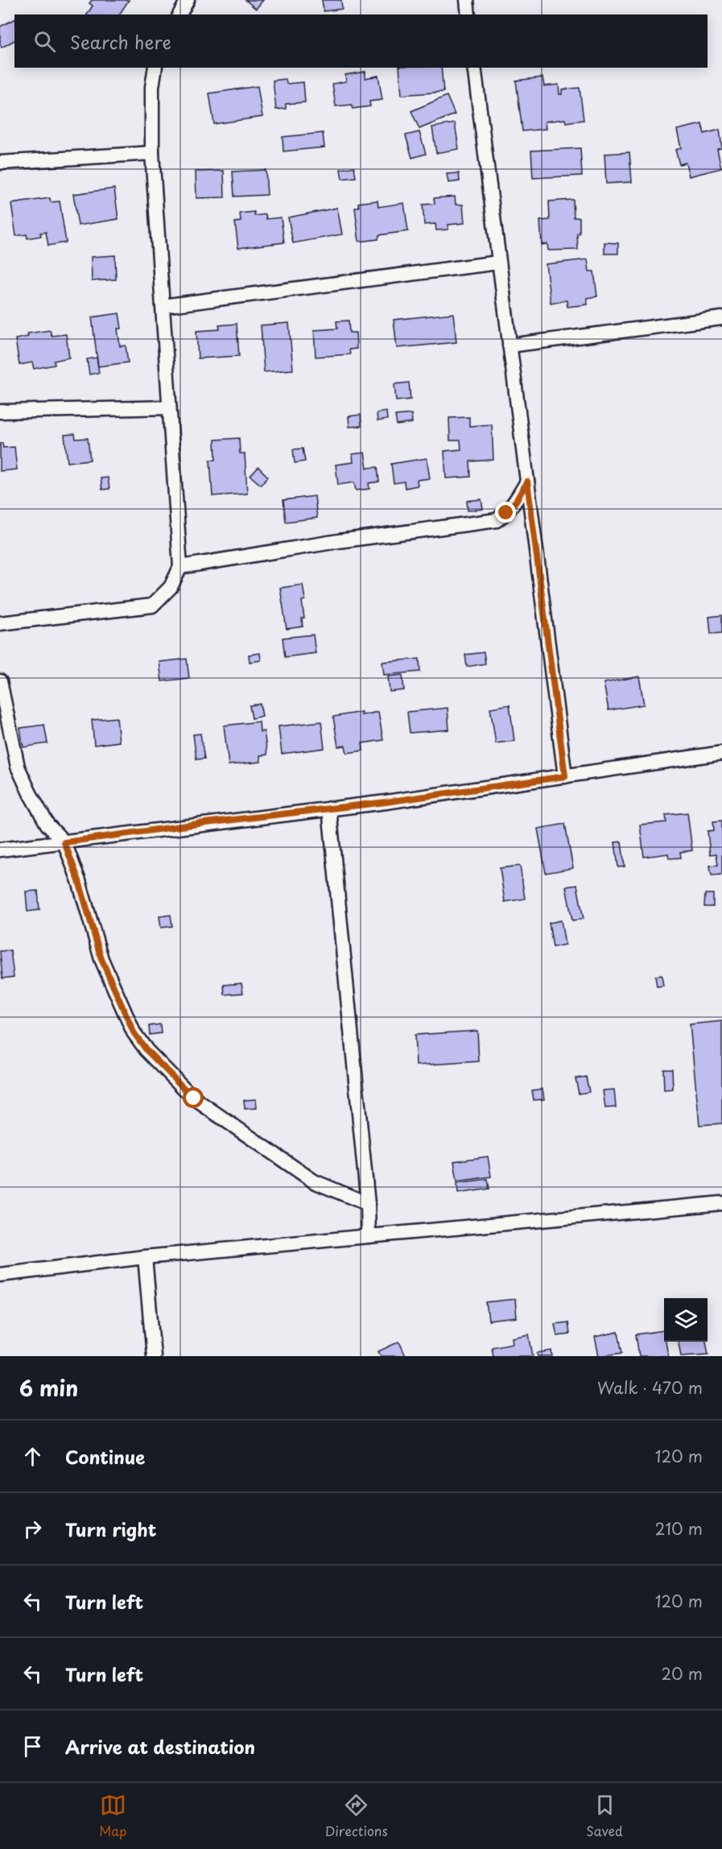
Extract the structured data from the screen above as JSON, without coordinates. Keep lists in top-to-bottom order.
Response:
{
  "page": {
    "search": "Search here",
    "heading": ["6 min", "Walk · 470 m"],
    "list": [
      ["Continue", "120 m"],
      ["Turn right", "210 m"],
      ["Turn left", "120 m"],
      ["Turn left", "20 m"],
      "Arrive at destination"
    ],
    "nav": ["Map", "Directions", "Saved"]
  }
}
